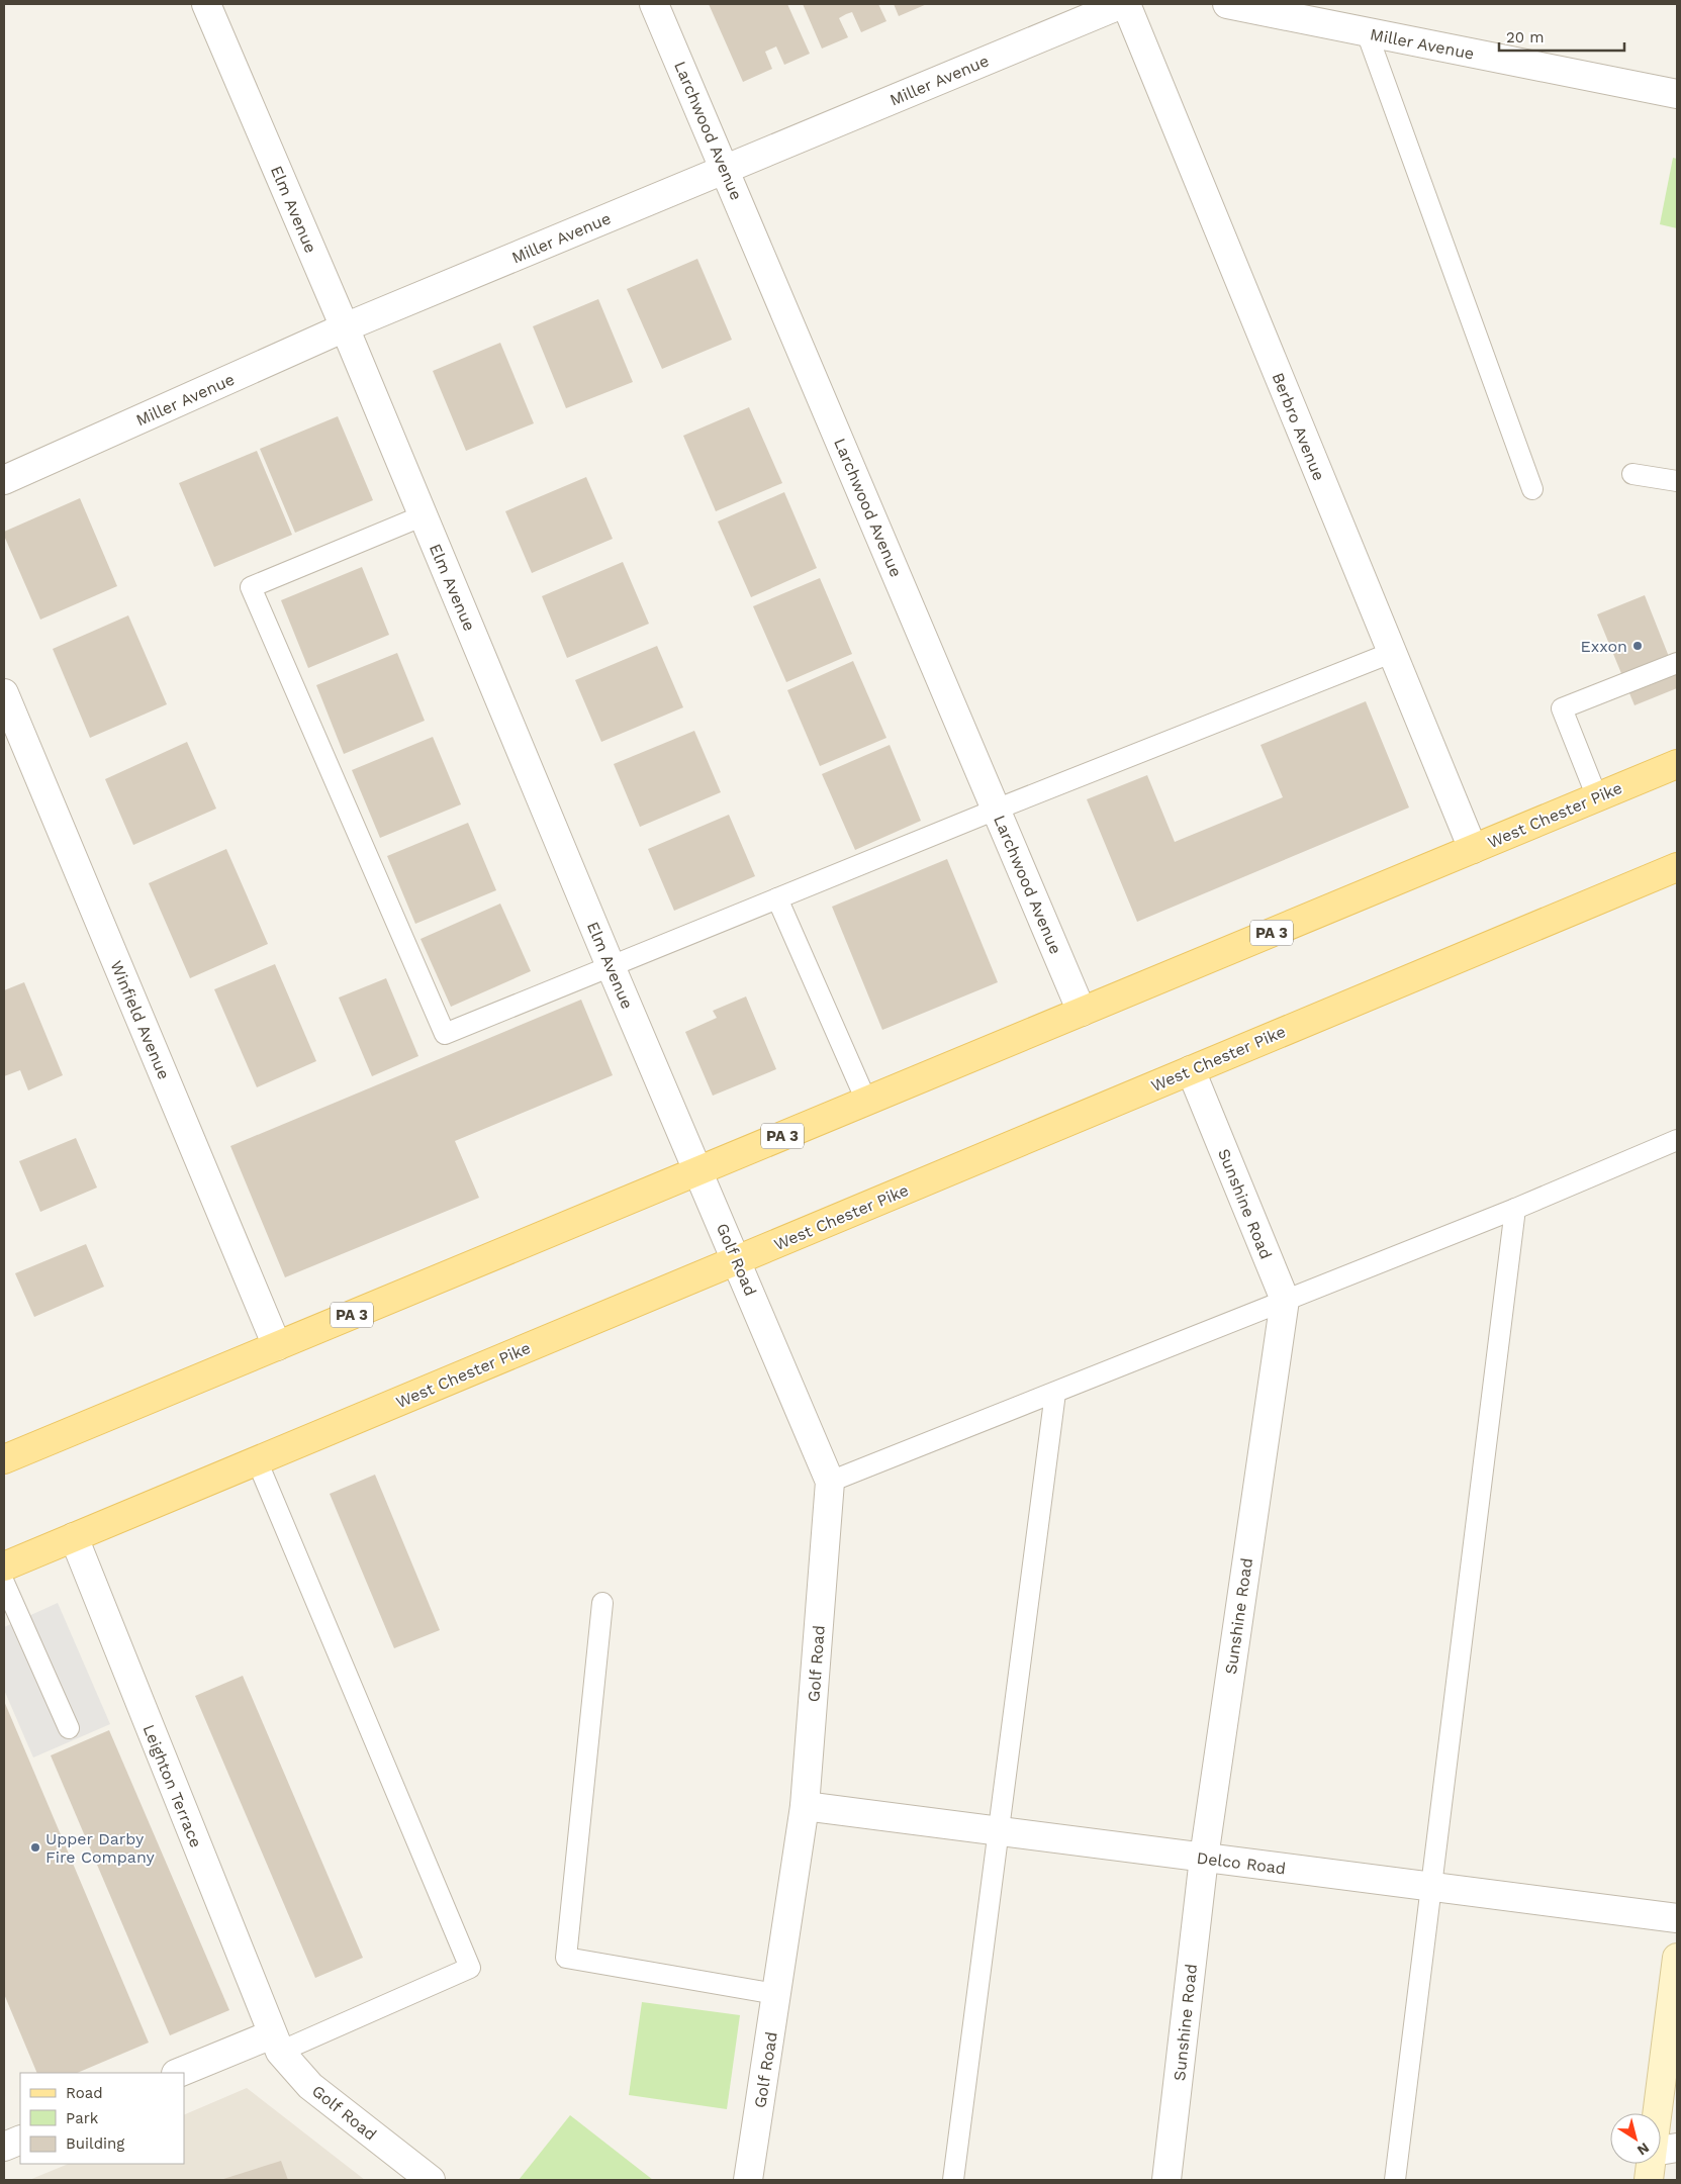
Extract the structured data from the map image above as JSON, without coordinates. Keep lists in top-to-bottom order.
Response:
{
  "streets": {
    "main road": ["West Chester Pike", "PA 3"],
    "street": [
      "Miller Avenue",
      "Larchwood Avenue",
      "Elm Avenue",
      "Berbro Avenue",
      "Winfield Avenue",
      "Sunshine Road",
      "Golf Road",
      "Leighton Terrace",
      "Delco Road"
    ]
  },
  "crossings": [
    ["Miller Avenue", "Larchwood Avenue"],
    ["Miller Avenue", "Elm Avenue"],
    ["Miller Avenue", "Berbro Avenue"],
    ["Larchwood Avenue", "West Chester Pike"],
    ["Elm Avenue", "West Chester Pike"],
    ["Elm Avenue", "Golf Road"],
    ["Berbro Avenue", "West Chester Pike"],
    ["West Chester Pike", "Winfield Avenue"],
    ["West Chester Pike", "Sunshine Road"],
    ["West Chester Pike", "Golf Road"],
    ["West Chester Pike", "Leighton Terrace"],
    ["Sunshine Road", "Delco Road"],
    ["Golf Road", "Leighton Terrace"],
    ["Golf Road", "Delco Road"]
  ],
  "places": ["Exxon", "Upper Darby Fire Company"],
  "legend": ["Road", "Park", "Building"],
  "scale_bar": "20 m",
  "north": "bottom right"
}
